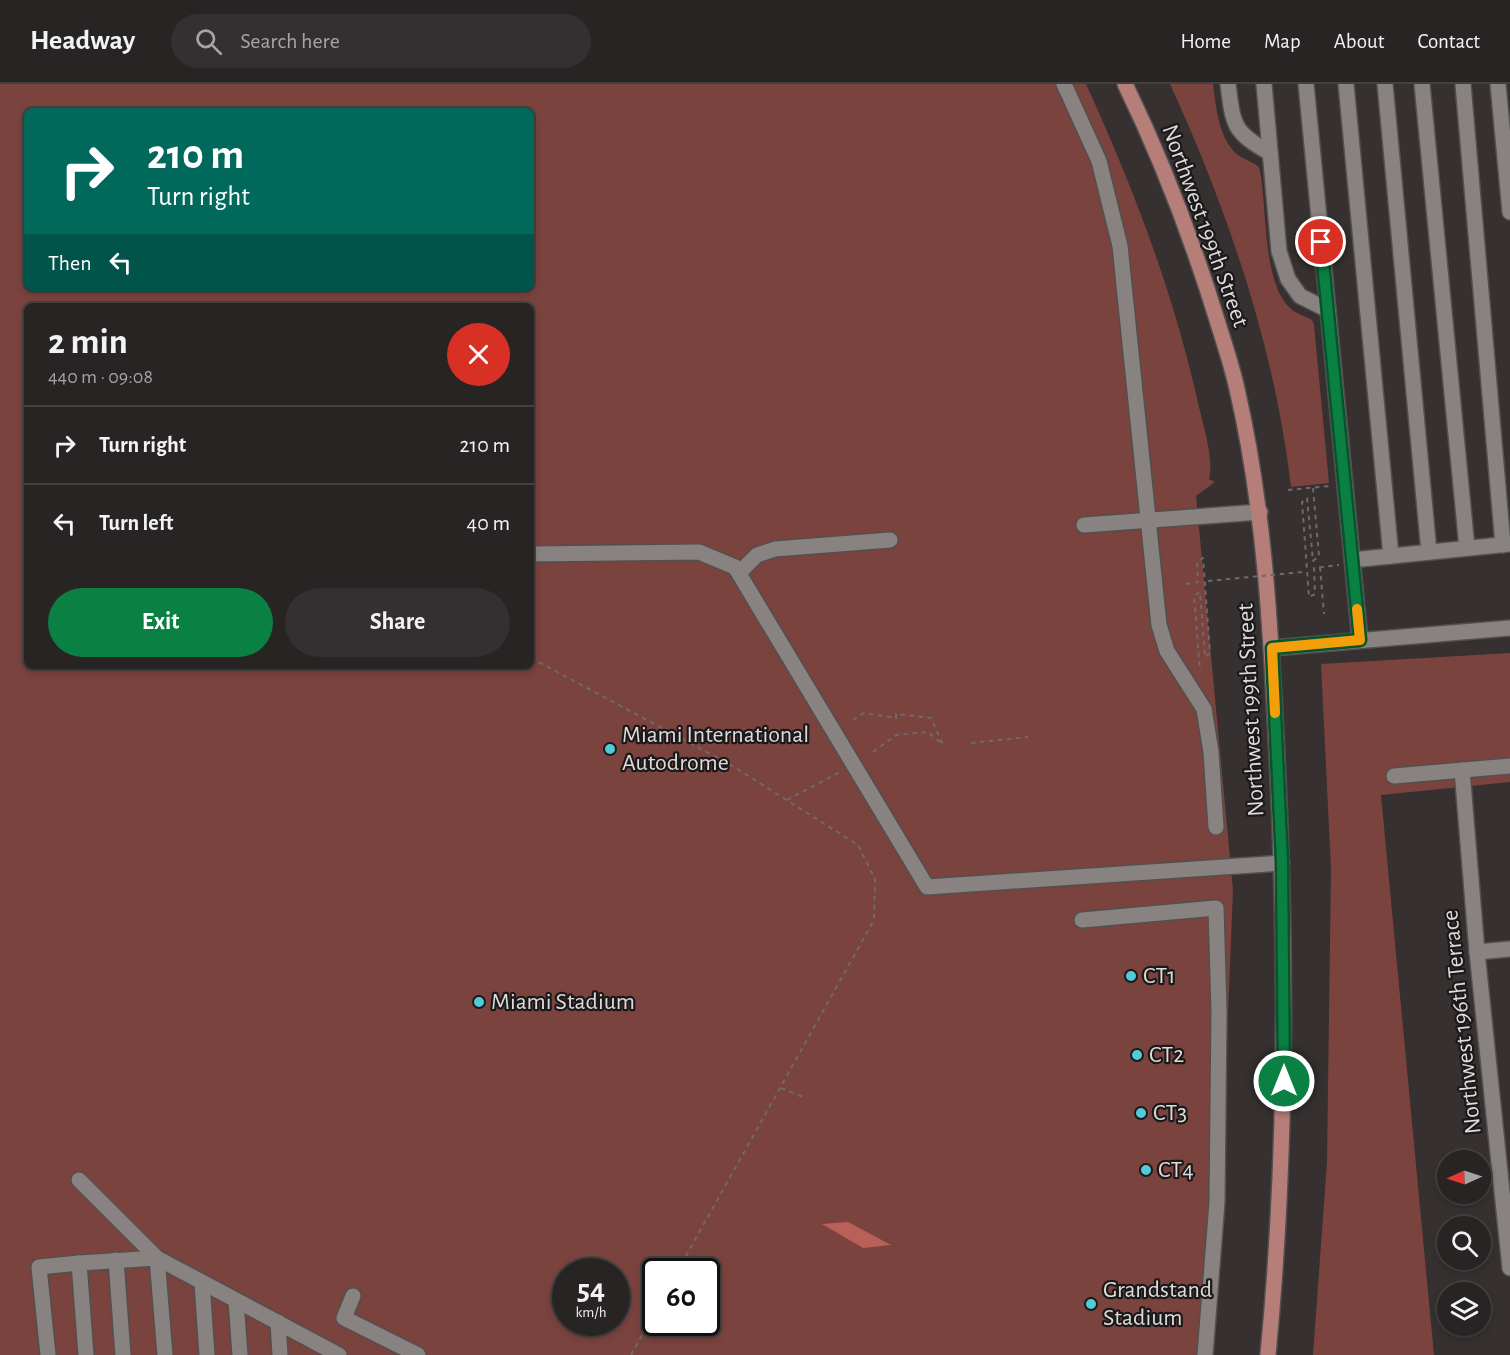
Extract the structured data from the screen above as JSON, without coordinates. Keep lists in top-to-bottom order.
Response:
{
  "streets": {
    "main road": ["Northwest 199th Street"],
    "street": ["Northwest 196th Terrace"]
  },
  "places": [
    "Miami International Autodrome",
    "CT1",
    "Miami Stadium",
    "CT2",
    "CT3",
    "CT4",
    "Grandstand Stadium"
  ],
  "north": "left",
  "page": {
    "header": "Headway",
    "search": "Search here",
    "nav": [
      "Home",
      "Map",
      "About",
      "Contact"
    ],
    "turn": ["210 m", "Turn right"],
    "then": "Then",
    "heading": ["2 min", "440 m · 09:08"],
    "list": [
      {
        "name": "Turn right",
        "value": "210 m"
      },
      {
        "name": "Turn left",
        "value": "40 m"
      }
    ],
    "buttons": ["Exit", "Share"],
    "speed": "54 km/h",
    "limit": "60"
  }
}
